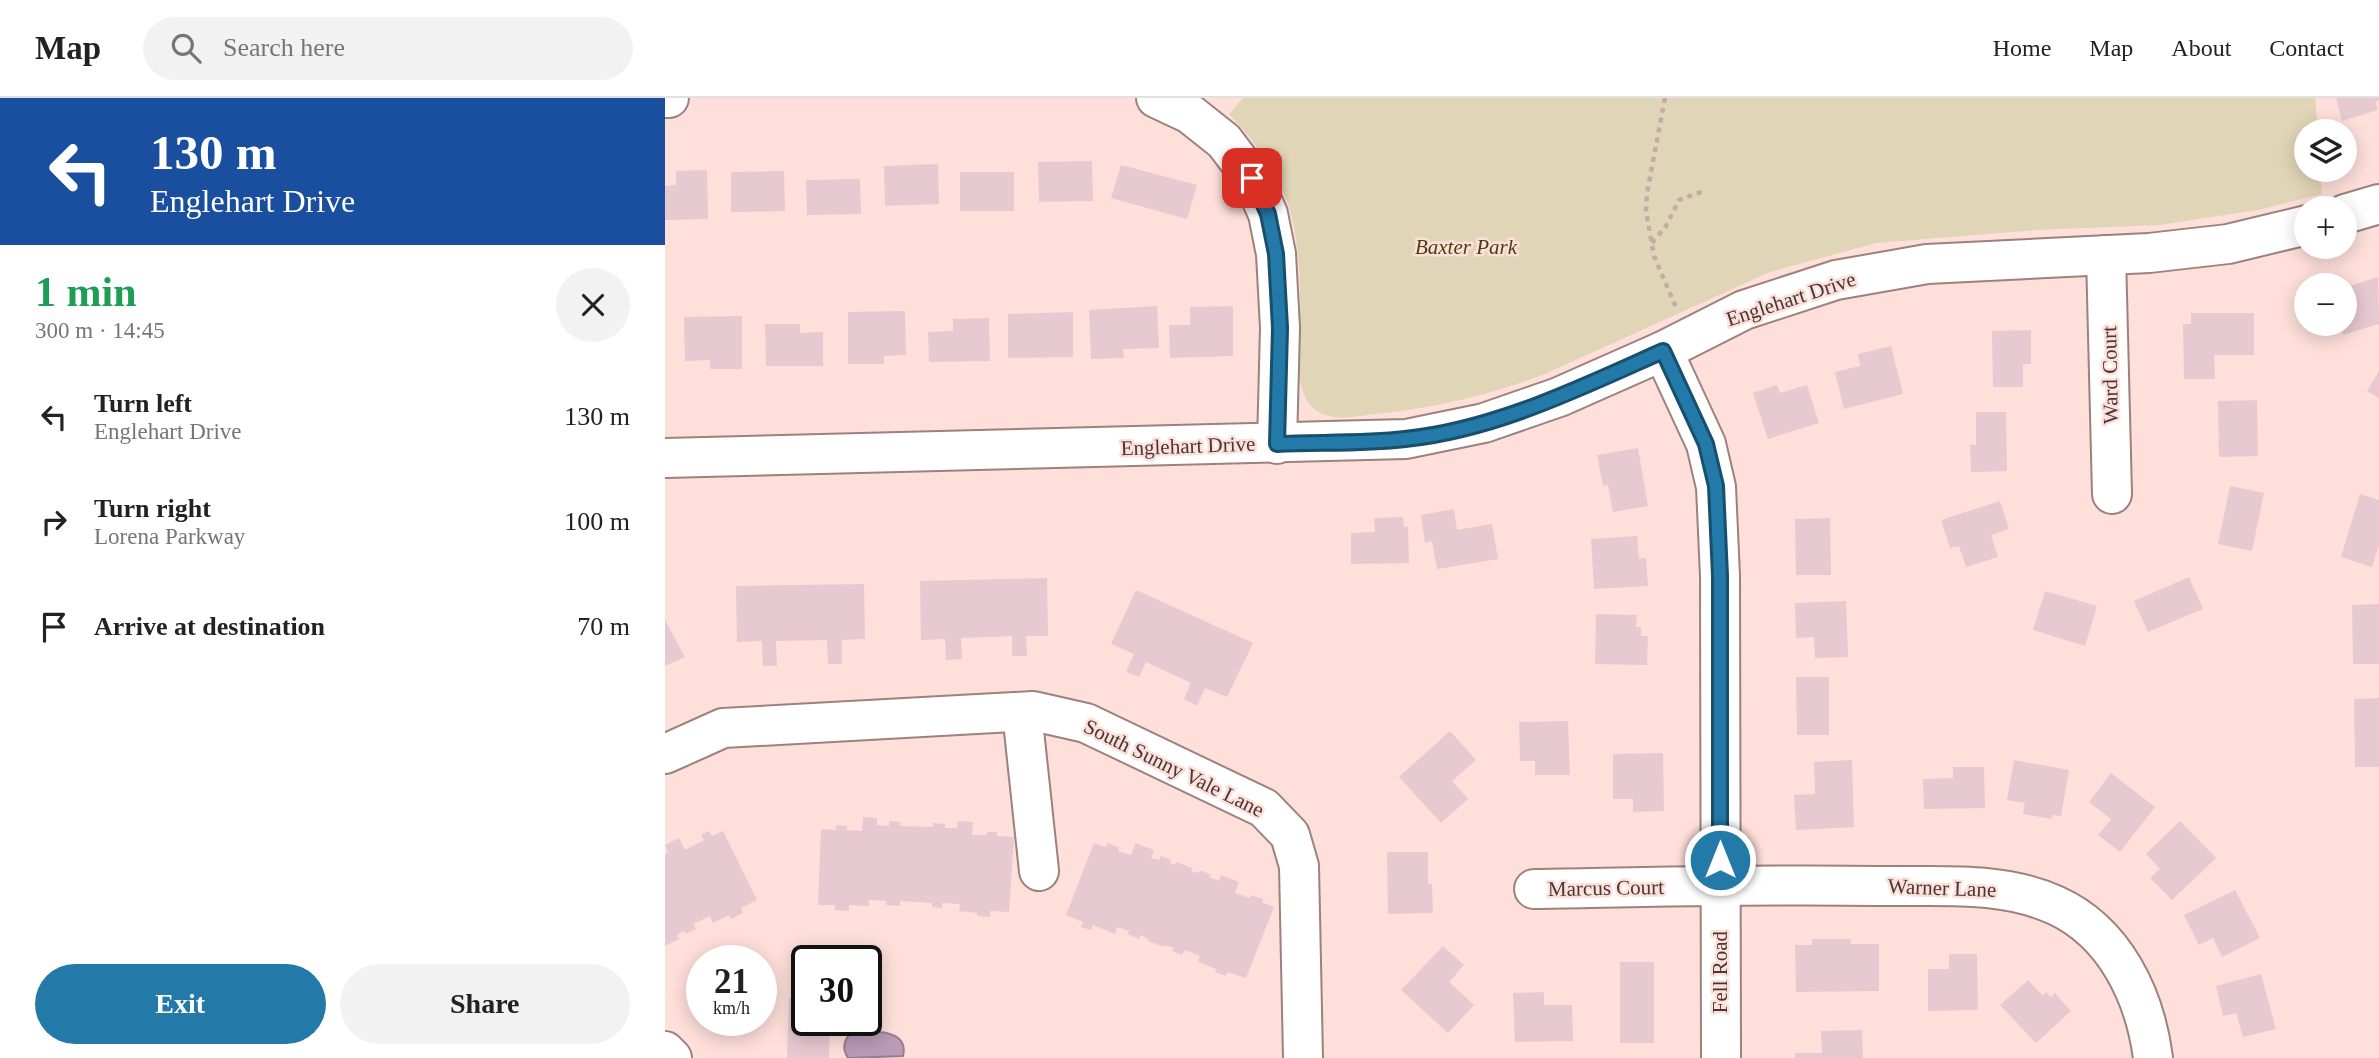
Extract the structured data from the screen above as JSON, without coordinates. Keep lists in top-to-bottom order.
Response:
{
  "streets": {
    "street": [
      "Englehart Drive",
      "Ward Court",
      "South Sunny Vale Lane",
      "Marcus Court",
      "Warner Lane",
      "Fell Road"
    ]
  },
  "crossings": [
    ["Englehart Drive", "Ward Court"],
    ["Englehart Drive", "Fell Road"],
    ["Marcus Court", "Warner Lane"],
    ["Marcus Court", "Fell Road"],
    ["Warner Lane", "Fell Road"]
  ],
  "parks": ["Baxter Park"],
  "page": {
    "header": "Map",
    "search": "Search here",
    "nav": [
      "Home",
      "Map",
      "About",
      "Contact"
    ],
    "turn": ["130 m", "Englehart Drive"],
    "map_buttons": ["+", "−"],
    "heading": ["1 min", "300 m · 14:45"],
    "list": [
      {
        "name": "Turn left",
        "note": "Englehart Drive",
        "value": "130 m"
      },
      {
        "name": "Turn right",
        "note": "Lorena Parkway",
        "value": "100 m"
      },
      {
        "name": "Arrive at destination",
        "value": "70 m"
      }
    ],
    "speed": "21 km/h",
    "limit": "30",
    "buttons": ["Exit", "Share"]
  }
}
